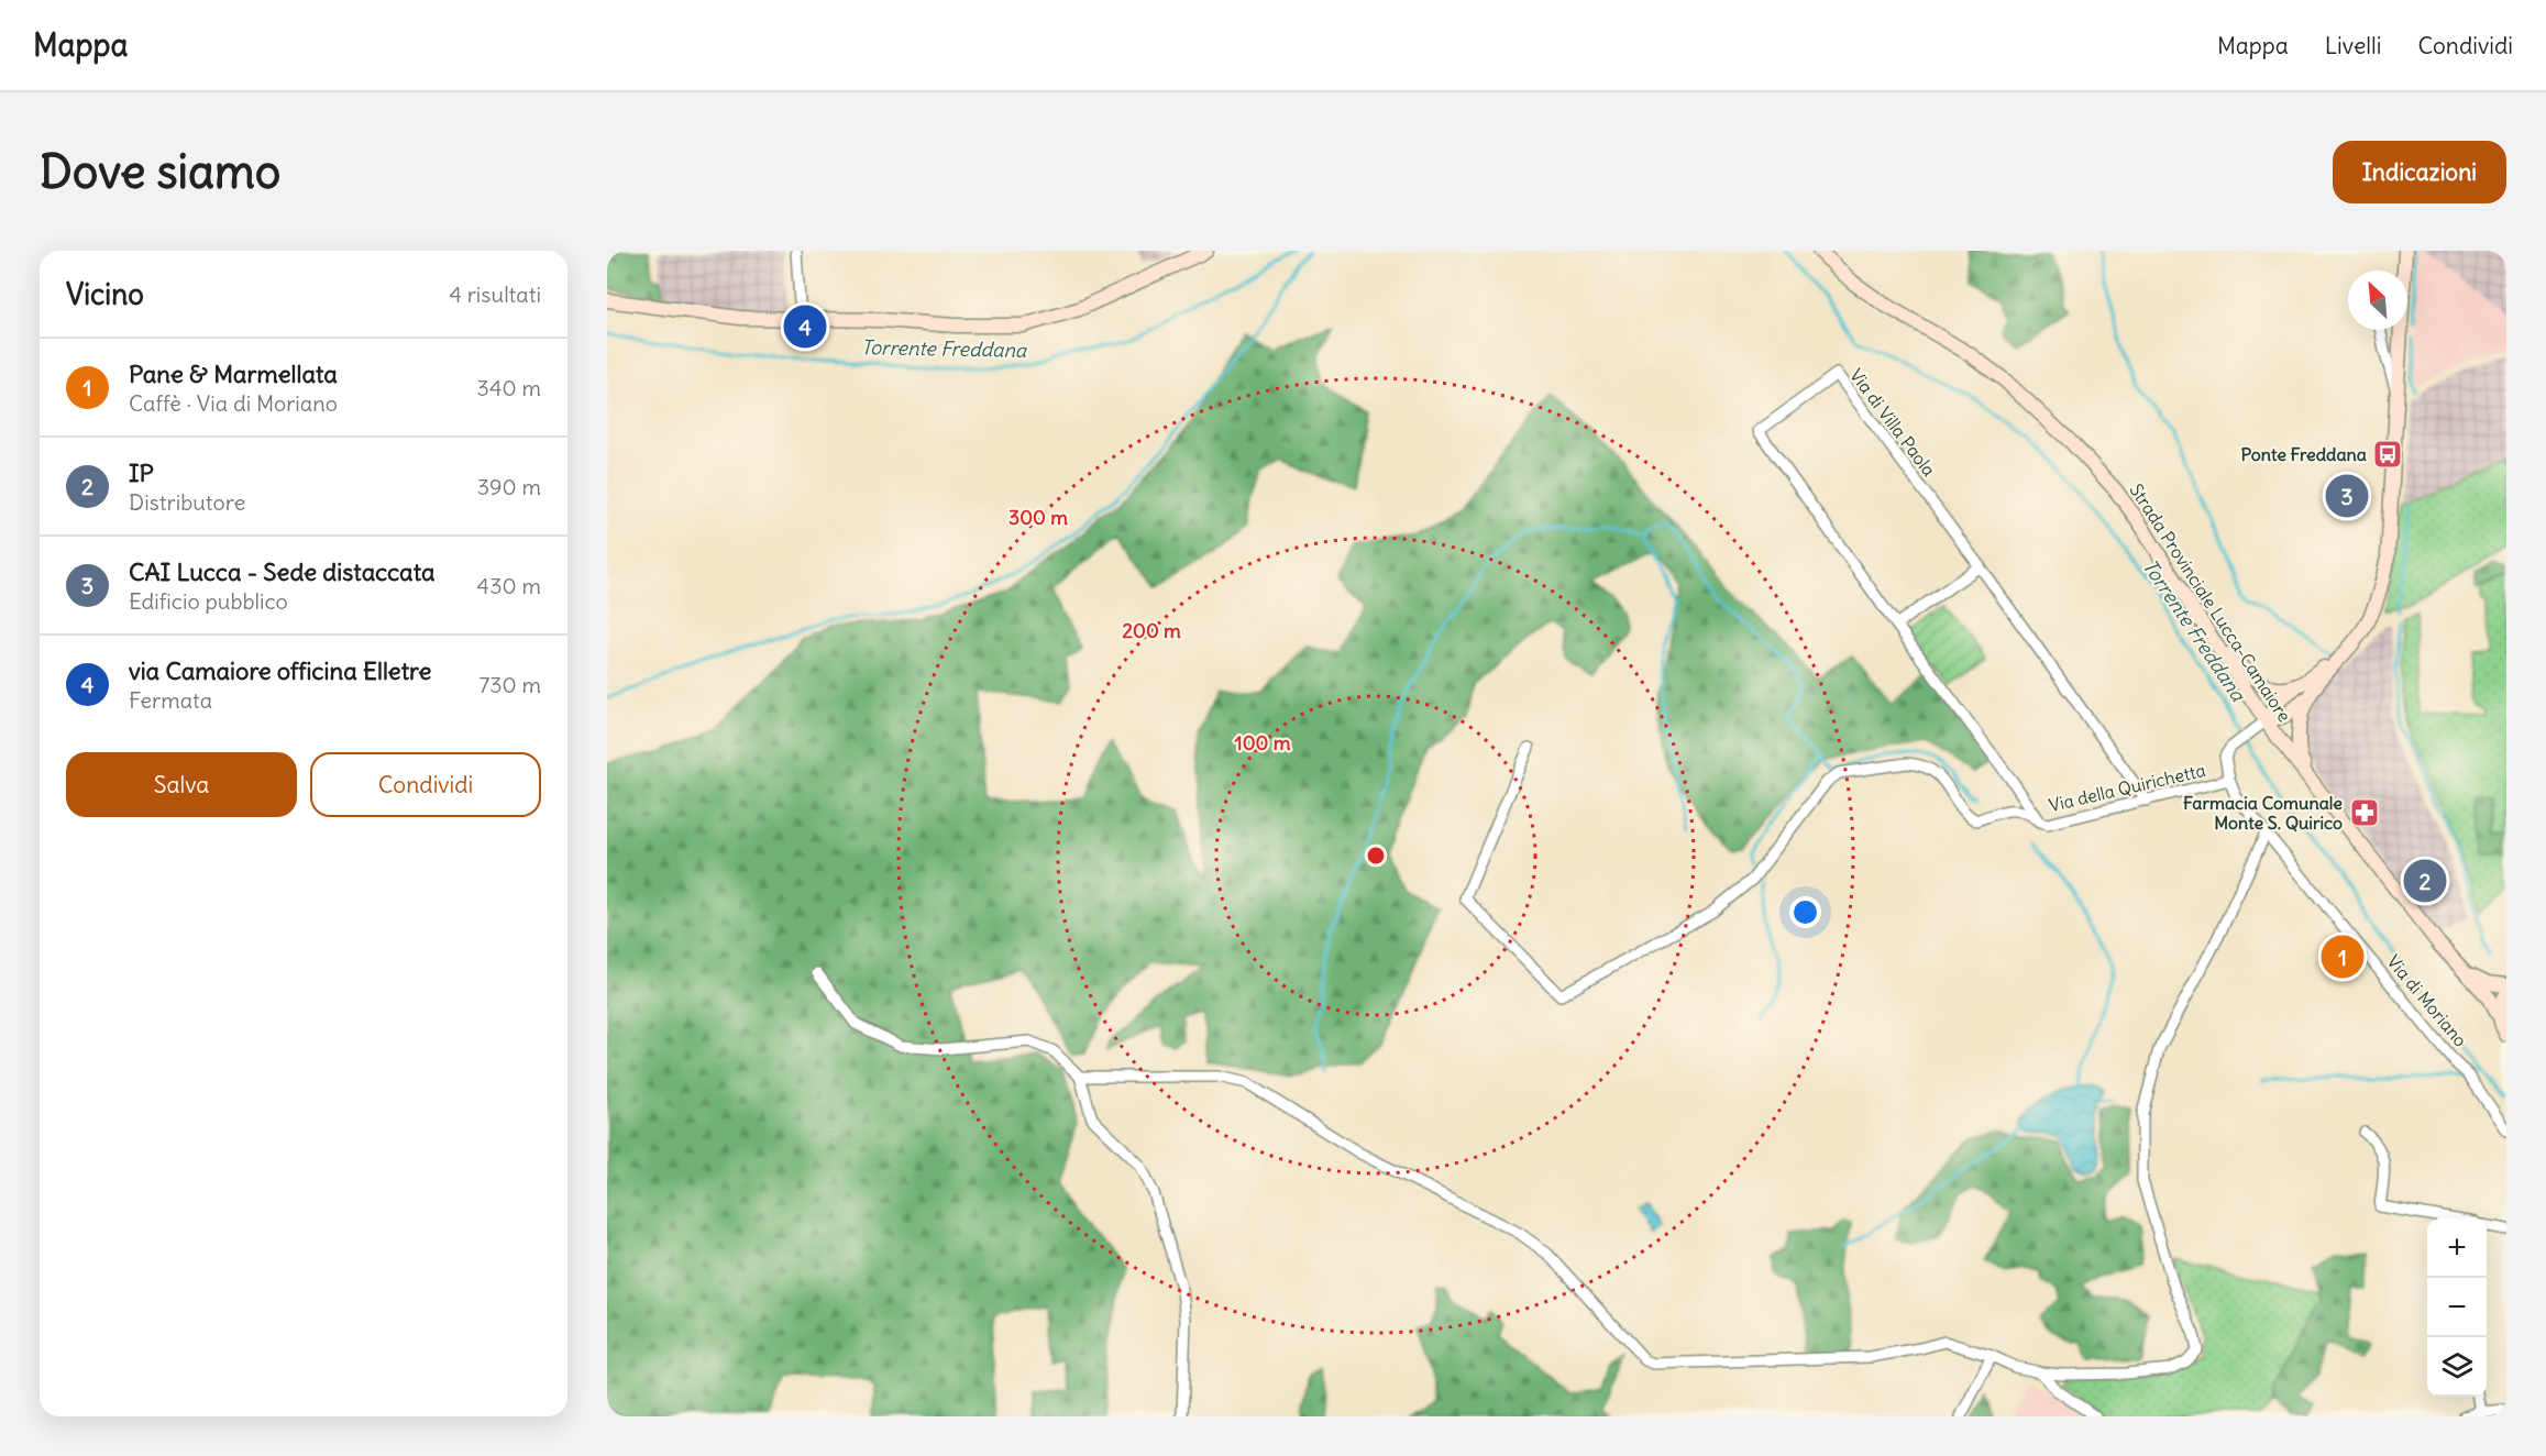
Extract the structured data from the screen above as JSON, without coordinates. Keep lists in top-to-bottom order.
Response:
{
  "streets": {
    "main road": ["Strada Provinciale Lucca-Camaiore"],
    "street": ["Via di Villa Paola", "Via della Quirichetta", "Via di Moriano"]
  },
  "crossings": [
    ["Via di Villa Paola", "Via della Quirichetta"],
    ["Via della Quirichetta", "Via di Moriano"]
  ],
  "water": ["Torrente Freddana"],
  "places": {
    "bus stop": ["Ponte Freddana"],
    "pharmacy": ["Farmacia Comunale Monte S. Quirico"]
  },
  "north": "top left",
  "page": {
    "header": "Mappa",
    "nav": ["Mappa", "Livelli", "Condividi"],
    "buttons": [
      "Indicazioni",
      ["Salva", "Condividi"]
    ],
    "title": "Dove siamo",
    "heading": ["Vicino", "4 risultati"],
    "pins": [
      "4",
      "3",
      "2",
      "1"
    ],
    "list": [
      {
        "mark": "1",
        "name": "Pane & Marmellata",
        "note": "Caffè · Via di Moriano",
        "value": "340 m"
      },
      {
        "mark": "2",
        "name": "IP",
        "note": "Distributore",
        "value": "390 m"
      },
      {
        "mark": "3",
        "name": "CAI Lucca - Sede distaccata",
        "note": "Edificio pubblico",
        "value": "430 m"
      },
      {
        "mark": "4",
        "name": "via Camaiore officina Elletre",
        "note": "Fermata",
        "value": "730 m"
      }
    ],
    "map_buttons": ["+", "−"]
  },
  "rings": ["300 m", "200 m", "100 m"]
}
